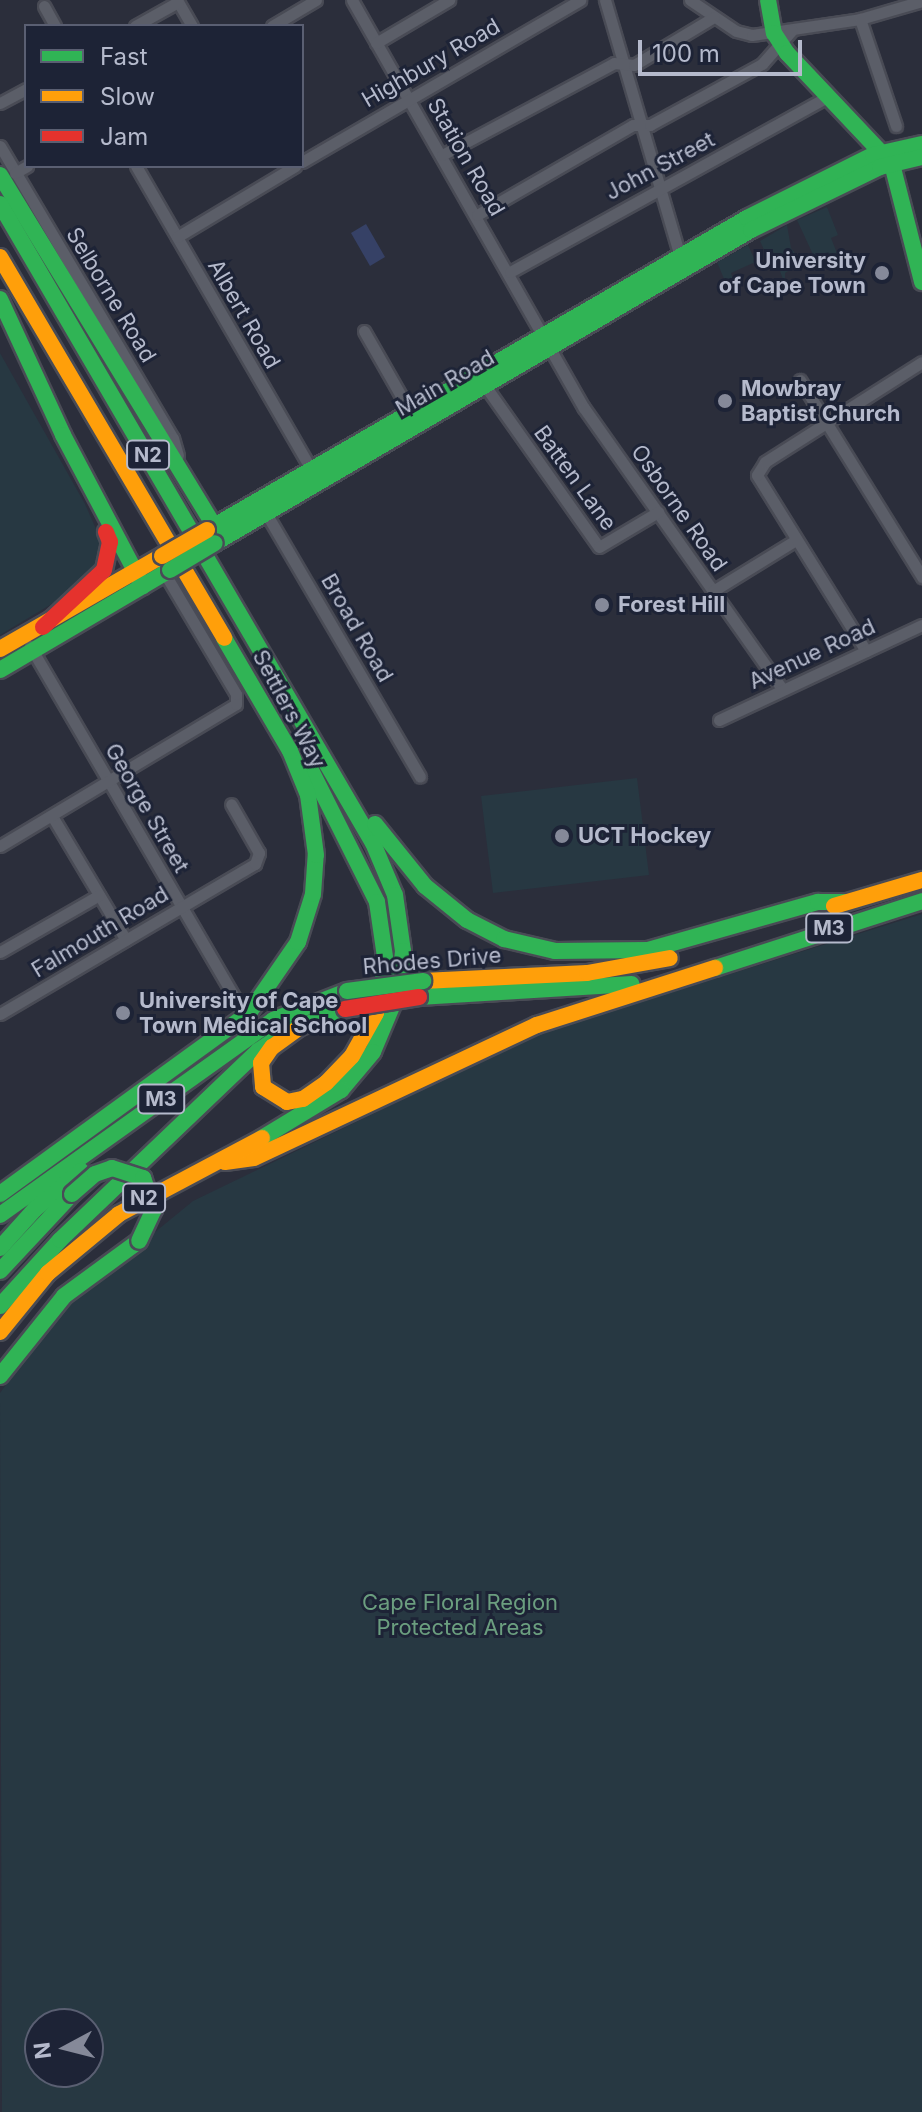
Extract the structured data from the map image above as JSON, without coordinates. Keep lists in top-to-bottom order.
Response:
{
  "streets": {
    "main road": [
      "Main Road",
      "N2",
      "Settlers Way",
      "M3",
      "Rhodes Drive"
    ],
    "street": [
      "Highbury Road",
      "Station Road",
      "John Street",
      "Albert Road",
      "Batten Lane",
      "Osborne Road",
      "Broad Road",
      "Avenue Road",
      "George Street",
      "Falmouth Road"
    ]
  },
  "crossings": [
    ["Highbury Road", "Station Road"],
    ["Station Road", "John Street"],
    ["Station Road", "Main Road"],
    ["Station Road", "Osborne Road"],
    ["Albert Road", "Main Road"],
    ["Main Road", "Batten Lane"],
    ["Main Road", "Osborne Road"],
    ["Main Road", "Broad Road"],
    ["Main Road", "George Street"],
    ["N2", "Settlers Way"],
    ["N2", "M3"],
    ["Batten Lane", "Osborne Road"],
    ["Osborne Road", "Avenue Road"],
    ["Settlers Way", "M3"],
    ["George Street", "Falmouth Road"]
  ],
  "parks": ["Cape Floral Region Protected Areas"],
  "places": [
    "University of Cape Town",
    "Mowbray Baptist Church",
    "Forest Hill",
    "UCT Hockey",
    "University of Cape Town Medical School"
  ],
  "legend": ["Fast", "Slow", "Jam"],
  "scale_bar": "100 m",
  "north": "left"
}
